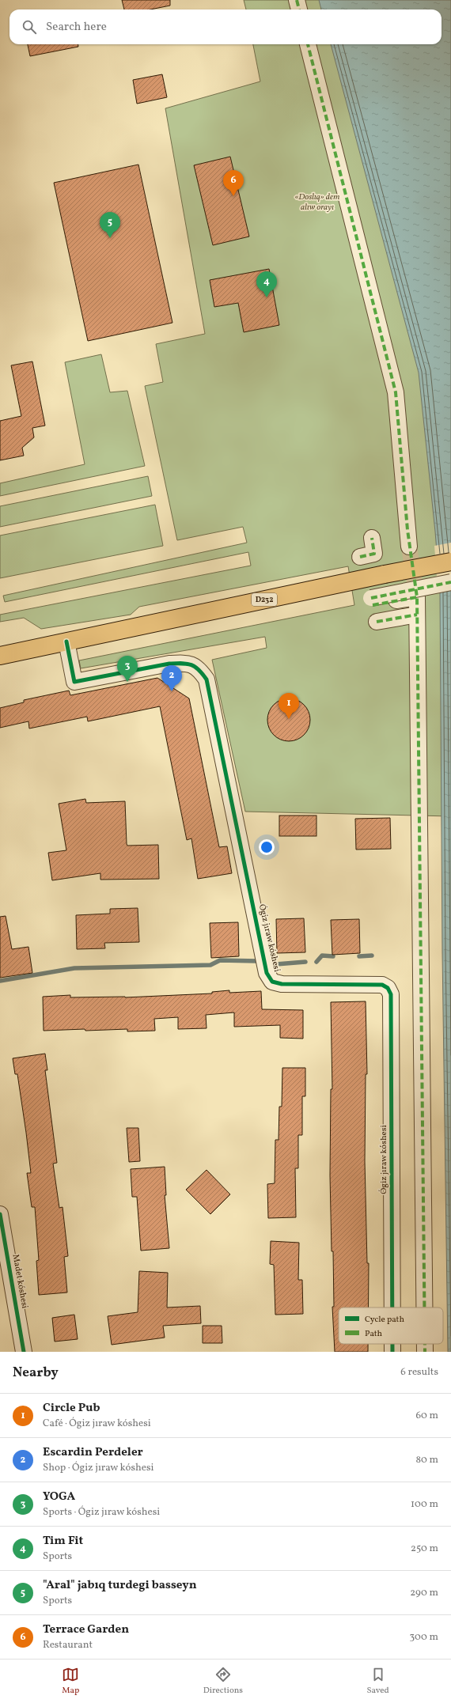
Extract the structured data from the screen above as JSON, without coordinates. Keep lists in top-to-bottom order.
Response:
{
  "streets": {
    "main road": ["D232"],
    "street": ["Ógiz jıraw kóshesi", "Madet kóshesi"]
  },
  "crossings": [
    ["D232", "Ógiz jıraw kóshesi"]
  ],
  "parks": ["«Doslıq» dem alıw orayı"],
  "legend": ["Cycle path", "Path"],
  "page": {
    "search": "Search here",
    "pins": [
      "6",
      "5",
      "4",
      "3",
      "2",
      "1"
    ],
    "heading": ["Nearby", "6 results"],
    "list": [
      {
        "mark": "1",
        "name": "Circle Pub",
        "note": "Café · Ógiz jıraw kóshesi",
        "value": "60 m"
      },
      {
        "mark": "2",
        "name": "Escardin Perdeler",
        "note": "Shop · Ógiz jıraw kóshesi",
        "value": "80 m"
      },
      {
        "mark": "3",
        "name": "YOGA",
        "note": "Sports · Ógiz jıraw kóshesi",
        "value": "100 m"
      },
      {
        "mark": "4",
        "name": "Tim Fit",
        "note": "Sports",
        "value": "250 m"
      },
      {
        "mark": "5",
        "name": "\"Aral\" jabıq turdegi basseyn",
        "note": "Sports",
        "value": "290 m"
      },
      {
        "mark": "6",
        "name": "Terrace Garden",
        "note": "Restaurant",
        "value": "300 m"
      }
    ],
    "nav": ["Map", "Directions", "Saved"]
  }
}
